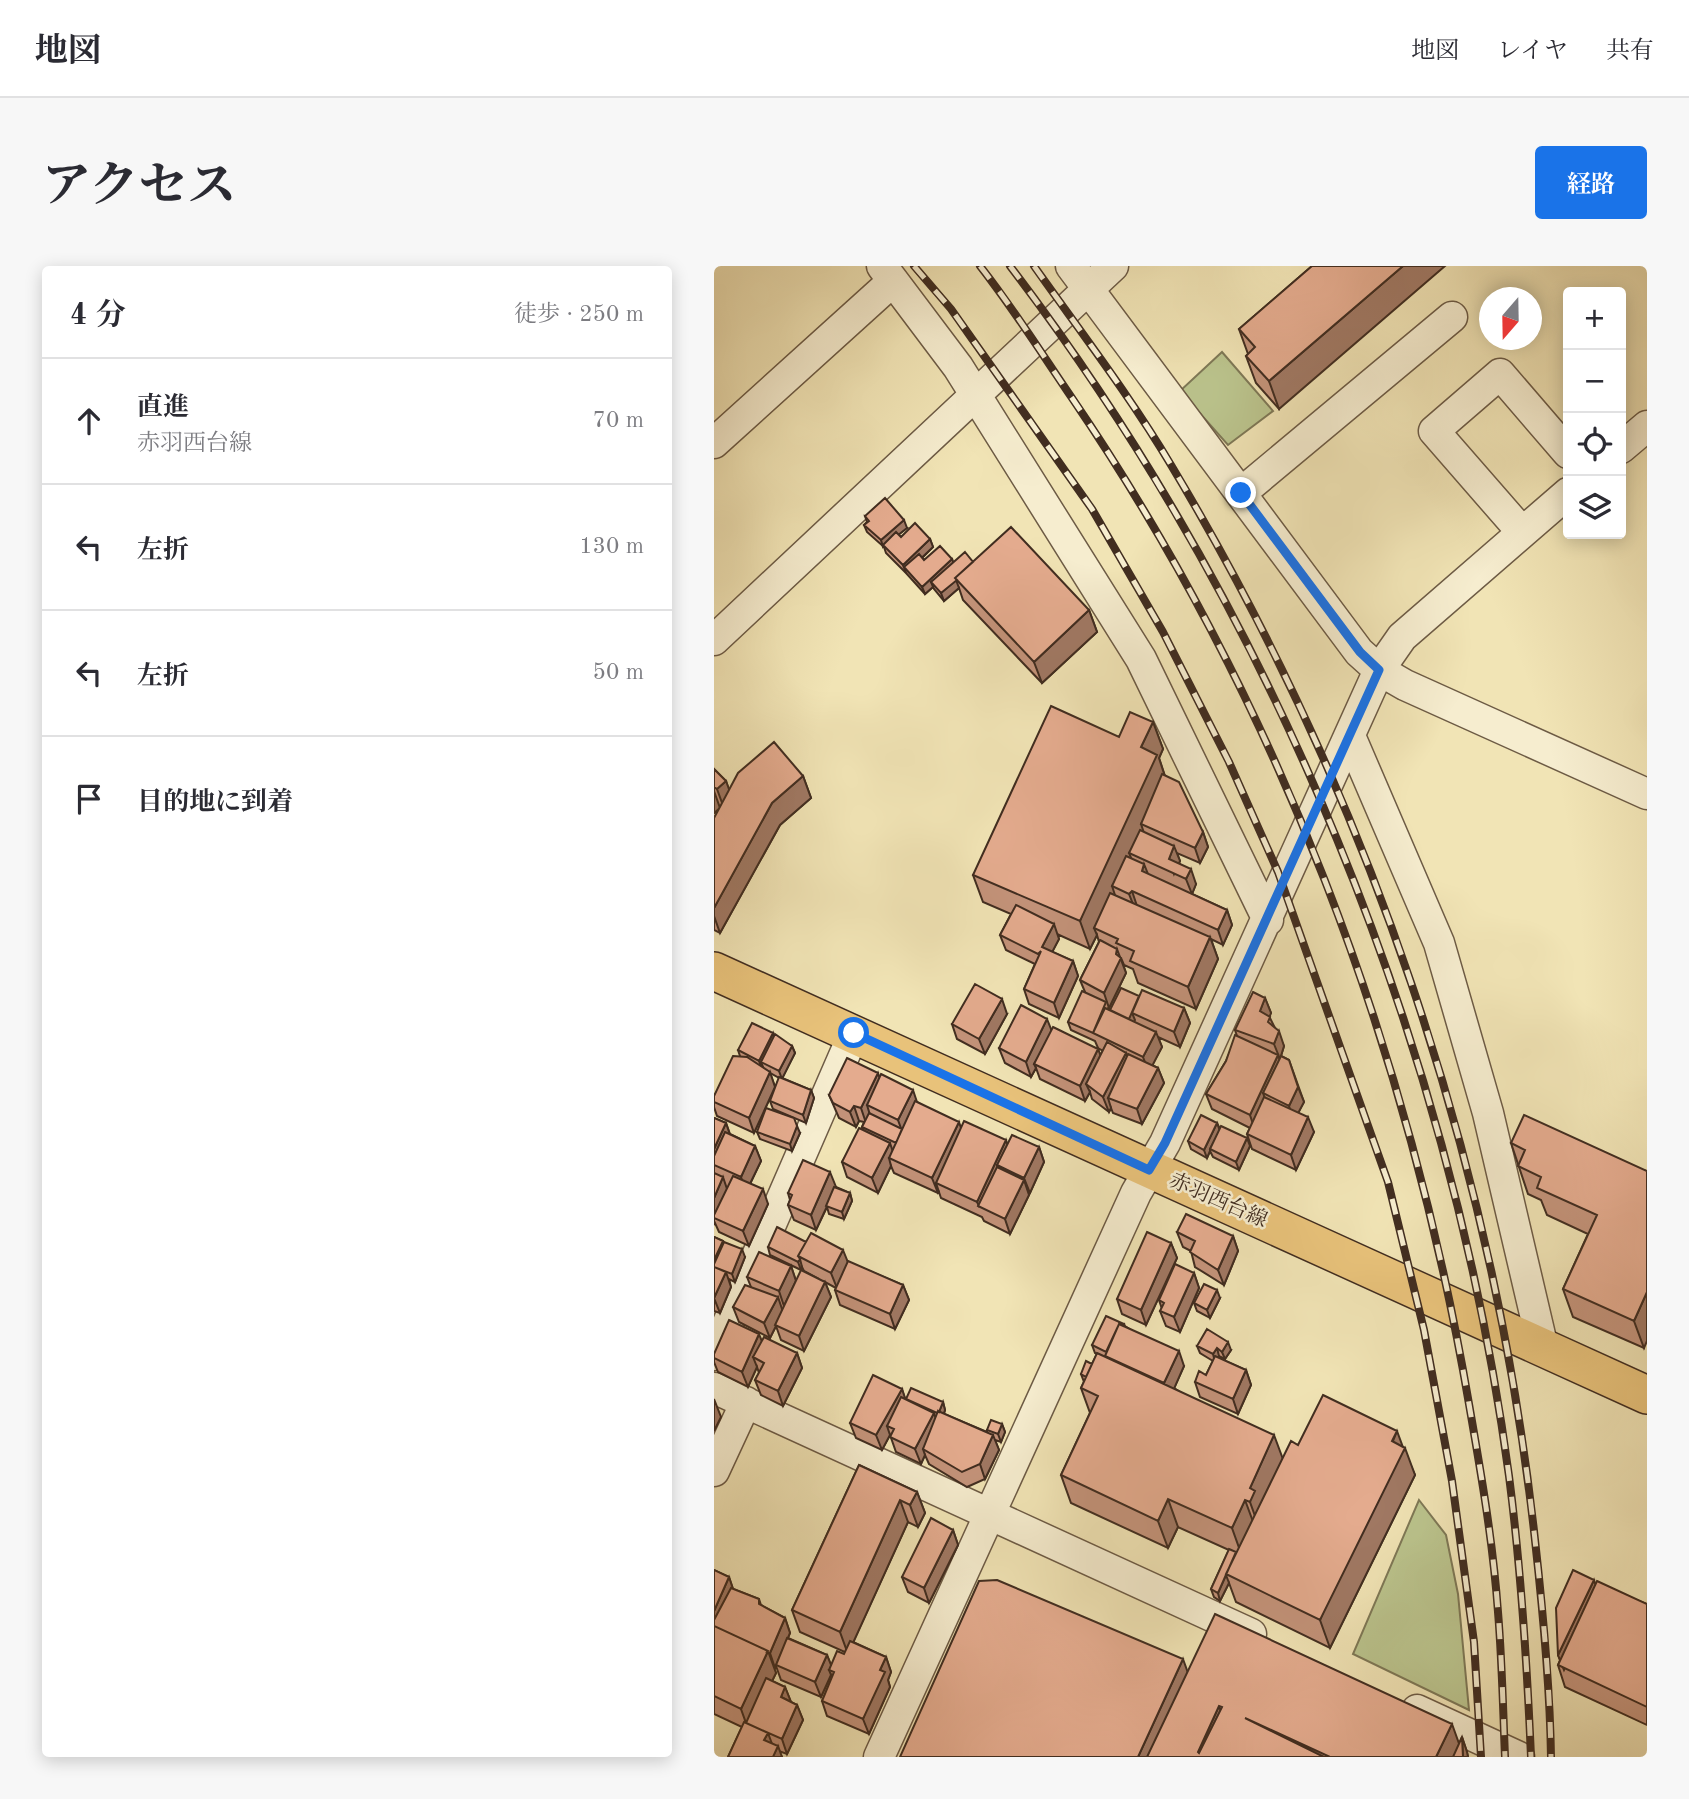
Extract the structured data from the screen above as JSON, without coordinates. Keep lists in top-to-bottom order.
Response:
{
  "streets": {
    "main road": ["赤羽西台線"]
  },
  "north": "bottom",
  "page": {
    "header": "地図",
    "nav": ["地図", "レイヤ", "共有"],
    "title": "アクセス",
    "buttons": "経路",
    "heading": ["4 分", "徒歩 · 250 m"],
    "map_buttons": ["+", "−"],
    "list": [
      ["直進", "赤羽西台線", "70 m"],
      ["左折", "130 m"],
      ["左折", "50 m"],
      "目的地に到着"
    ]
  }
}
